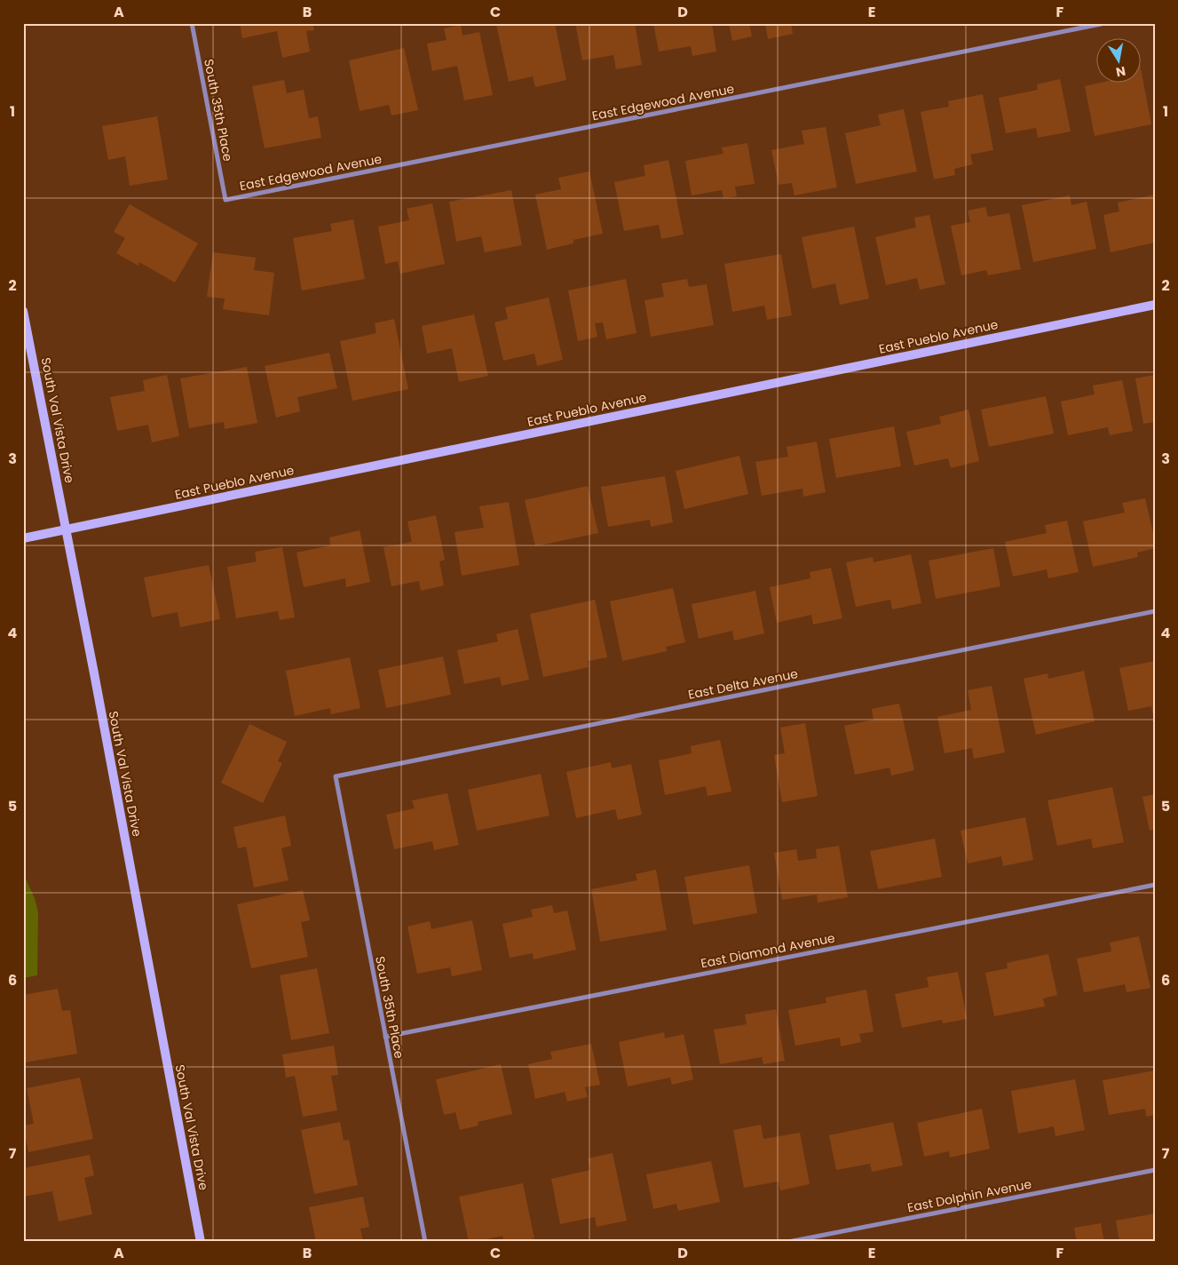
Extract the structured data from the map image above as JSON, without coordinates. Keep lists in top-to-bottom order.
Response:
{
  "streets": {
    "street": [
      "East Edgewood Avenue",
      "South 35th Place",
      "East Pueblo Avenue",
      "South Val Vista Drive",
      "East Delta Avenue",
      "East Diamond Avenue",
      "East Dolphin Avenue"
    ]
  },
  "crossings": [
    ["East Edgewood Avenue", "South 35th Place"],
    ["South 35th Place", "East Delta Avenue"],
    ["South 35th Place", "East Diamond Avenue"],
    ["East Pueblo Avenue", "South Val Vista Drive"]
  ],
  "north": "bottom",
  "grid": {
    "columns": [
      "A",
      "B",
      "C",
      "D",
      "E",
      "F"
    ],
    "rows": [
      "1",
      "2",
      "3",
      "4",
      "5",
      "6",
      "7"
    ]
  }
}
